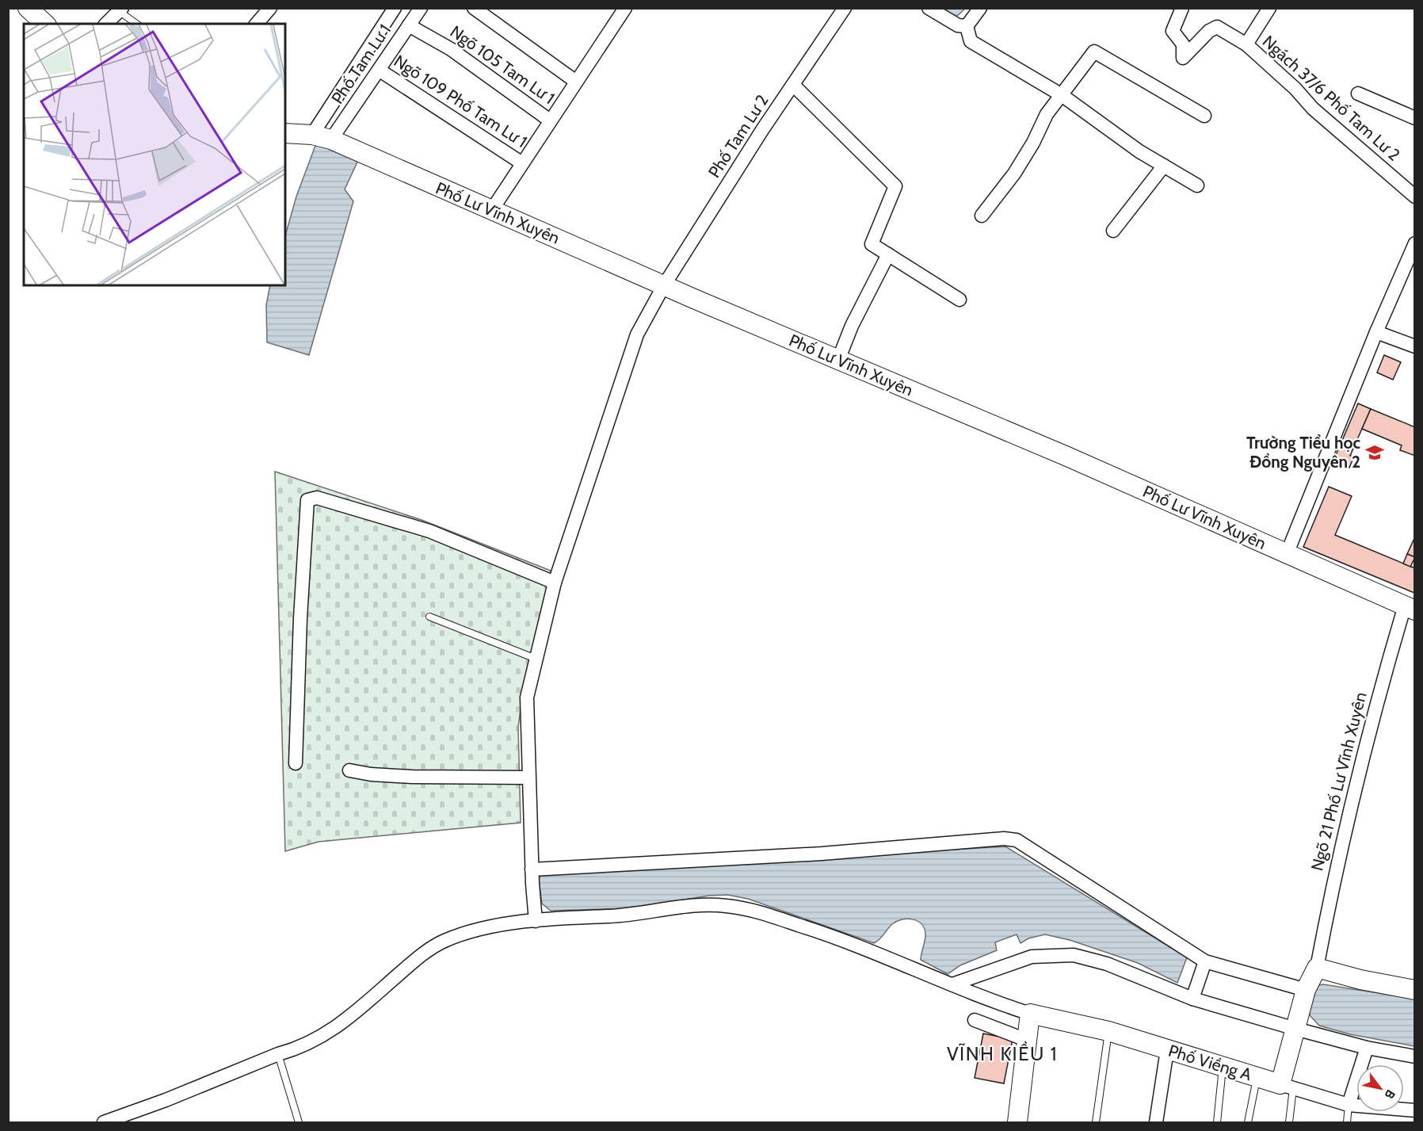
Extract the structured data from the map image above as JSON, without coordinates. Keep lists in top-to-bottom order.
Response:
{
  "streets": {
    "street": [
      "Phố Tam Lư 1",
      "Ngõ 105 Tam Lư 1",
      "Ngách 37/6 Phố Tam Lư 2",
      "Ngõ 109 Phố Tam Lư 1",
      "Phố Tam Lư 2",
      "Phố Lư Vĩnh Xuyên",
      "Ngõ 21 Phố Lư Vĩnh Xuyên",
      "Phố Viềng A"
    ]
  },
  "crossings": [
    ["Phố Tam Lư 1", "Ngõ 105 Tam Lư 1"],
    ["Phố Tam Lư 1", "Ngõ 109 Phố Tam Lư 1"],
    ["Phố Tam Lư 1", "Phố Lư Vĩnh Xuyên"],
    ["Phố Tam Lư 2", "Phố Lư Vĩnh Xuyên"],
    ["Phố Lư Vĩnh Xuyên", "Ngõ 21 Phố Lư Vĩnh Xuyên"]
  ],
  "districts": ["VĨNH KIỀU 1"],
  "places": {
    "school or university": ["Trường Tiểu học Đồng Nguyên 2"]
  },
  "north": "bottom right"
}
